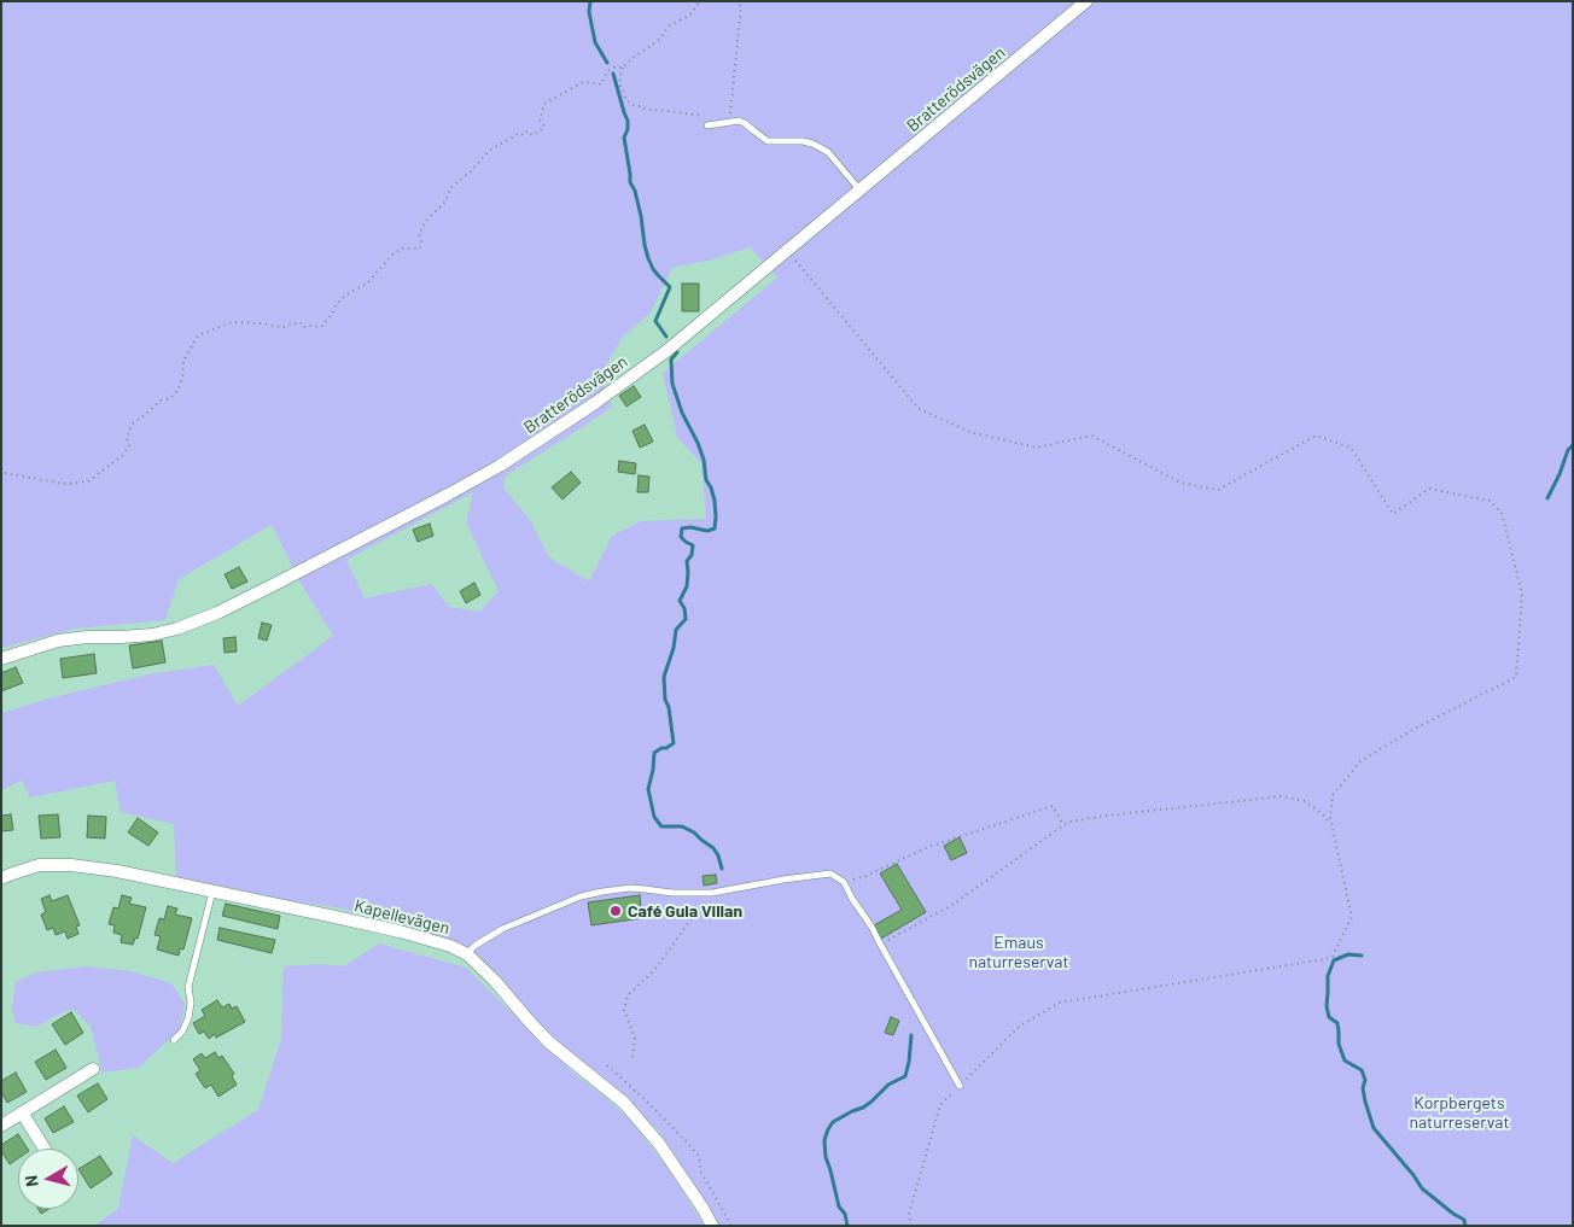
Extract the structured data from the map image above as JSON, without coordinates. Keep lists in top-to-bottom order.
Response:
{
  "streets": {
    "street": ["Bratterödsvägen", "Kapellevägen"]
  },
  "parks": ["Emaus naturreservat", "Korpbergets naturreservat"],
  "places": ["Café Gula Villan"],
  "north": "left"
}
